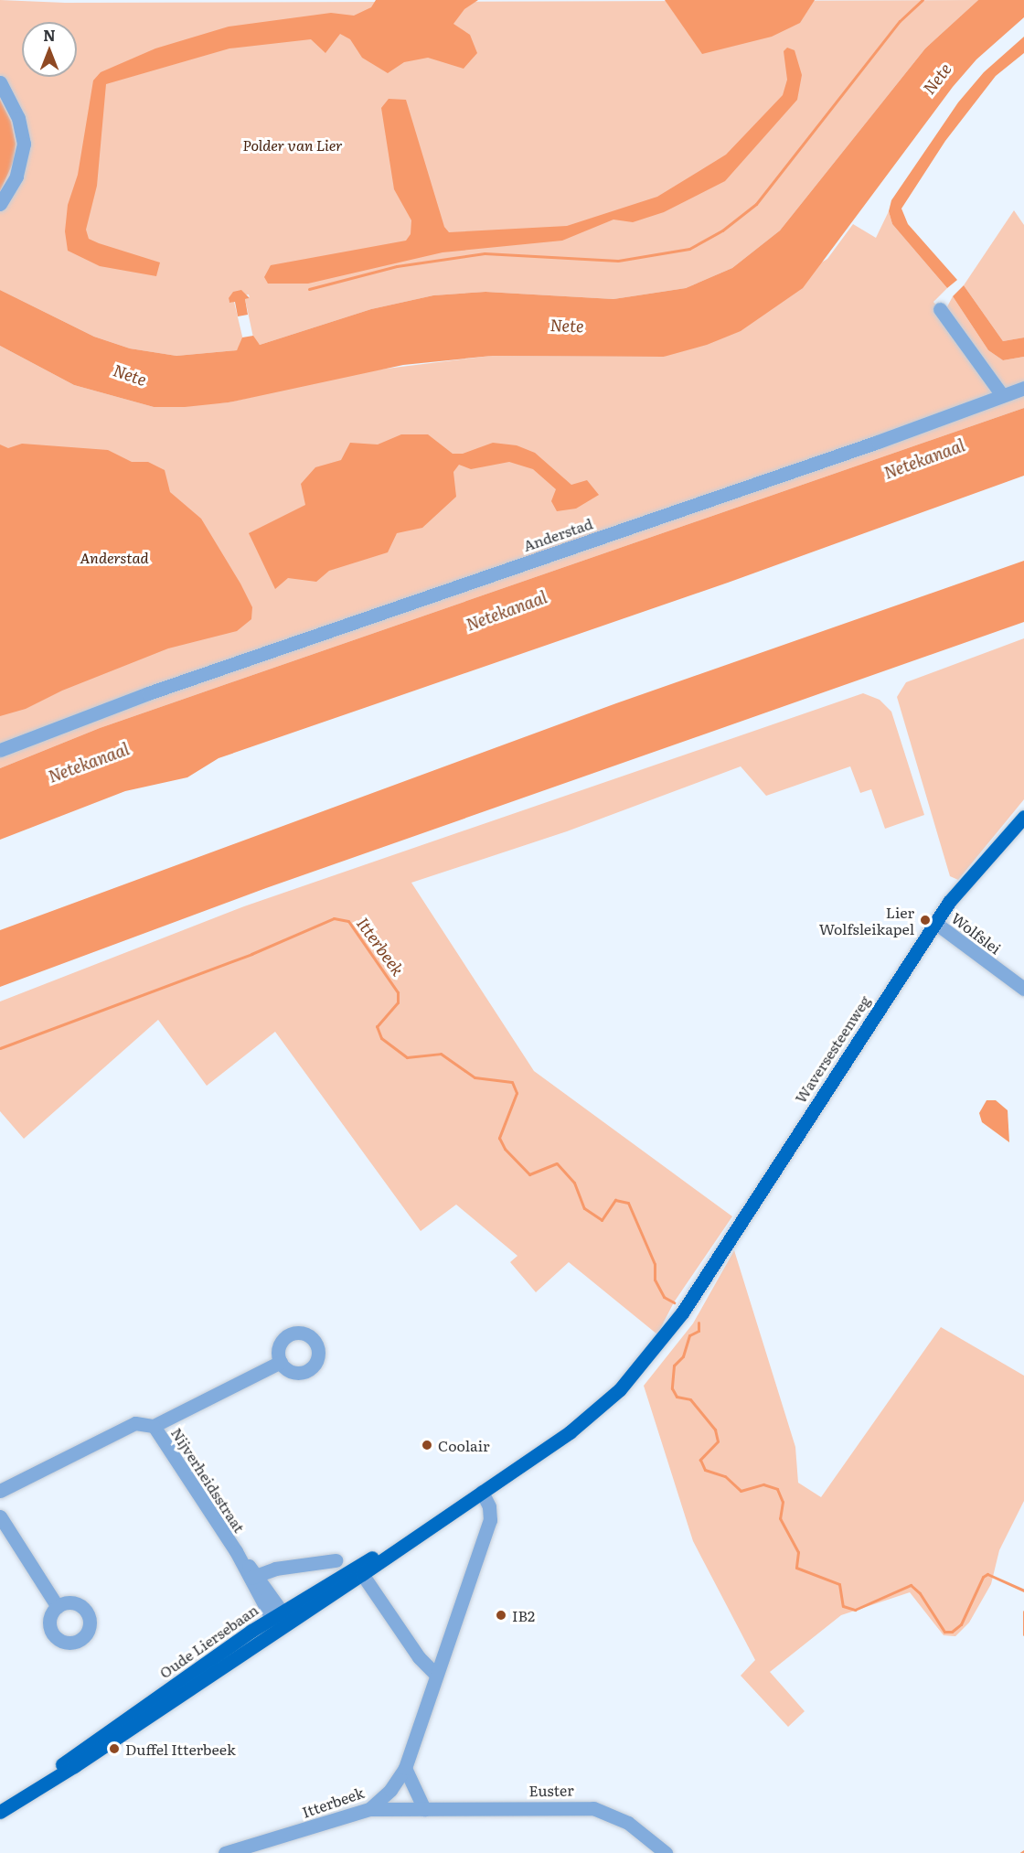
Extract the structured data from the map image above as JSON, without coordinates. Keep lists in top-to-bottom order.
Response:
{
  "streets": {
    "main road": ["Waversesteenweg", "Oude Liersebaan"],
    "street": [
      "Anderstad",
      "Wolfslei",
      "Nijverheidsstraat",
      "Euster",
      "Itterbeek"
    ]
  },
  "crossings": [
    ["Wolfslei", "Waversesteenweg"],
    ["Waversesteenweg", "Oude Liersebaan"],
    ["Nijverheidsstraat", "Oude Liersebaan"],
    ["Oude Liersebaan", "Itterbeek"],
    ["Euster", "Itterbeek"]
  ],
  "water": ["Nete", "Netekanaal", "Itterbeek"],
  "parks": ["Polder van Lier", "Anderstad"],
  "places": [
    "Lier Wolfsleikapel",
    "Coolair",
    "IB2",
    "Duffel Itterbeek"
  ],
  "north": "top"
}
